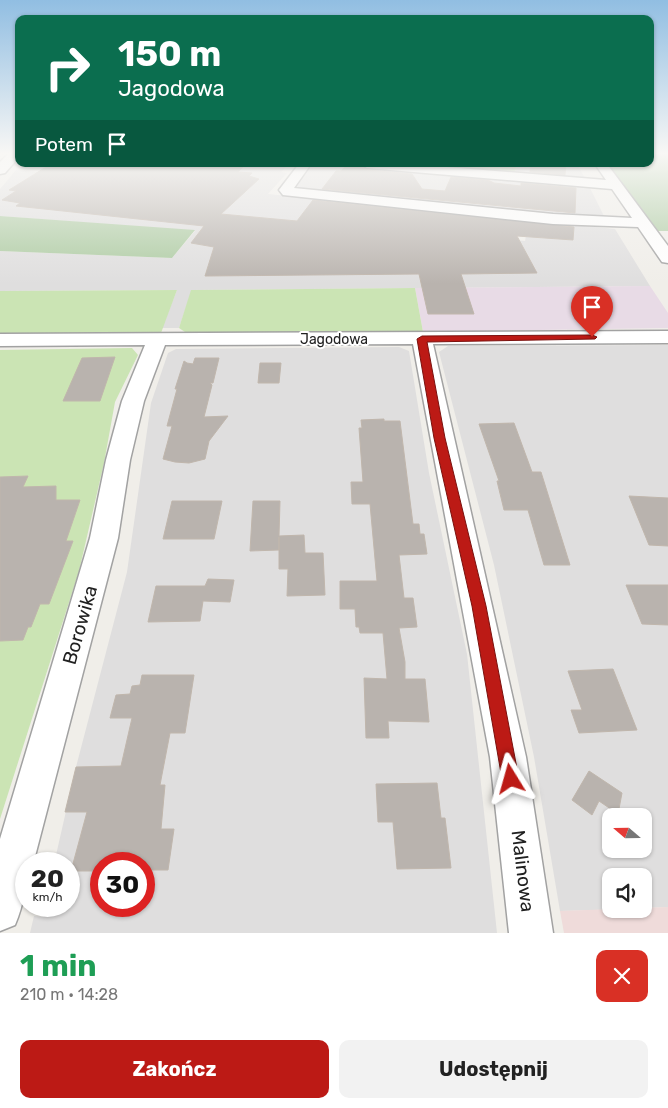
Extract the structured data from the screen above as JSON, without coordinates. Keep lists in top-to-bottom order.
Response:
{
  "streets": {
    "street": ["Jagodowa", "Borowika", "Malinowa"]
  },
  "crossings": [
    ["Jagodowa", "Borowika"],
    ["Jagodowa", "Malinowa"]
  ],
  "north": "left",
  "page": {
    "turn": ["150 m", "Jagodowa"],
    "then": "Potem",
    "speed": "20 km/h",
    "limit": "30",
    "heading": ["1 min", "210 m · 14:28"],
    "buttons": ["Zakończ", "Udostępnij"]
  }
}
